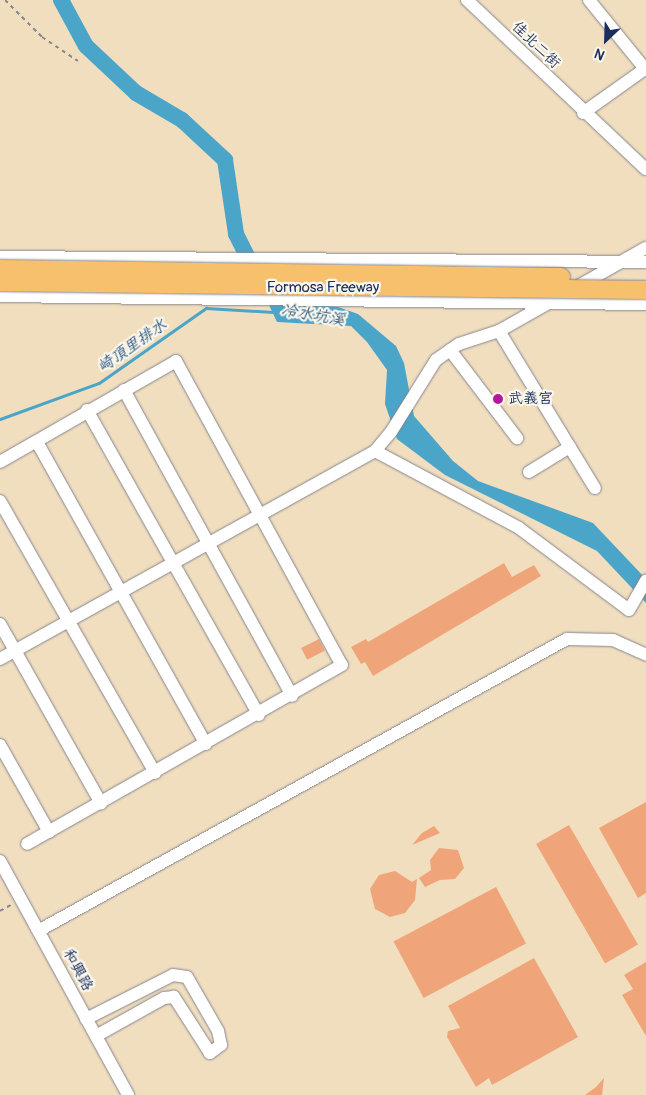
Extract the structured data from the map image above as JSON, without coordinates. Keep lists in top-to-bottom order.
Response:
{
  "streets": {
    "highway": ["Formosa Freeway"],
    "street": ["佳北二街", "和興路"]
  },
  "water": ["冷水坑溪", "崎頂里排水"],
  "places": ["武義宮"],
  "north": "bottom left"
}
